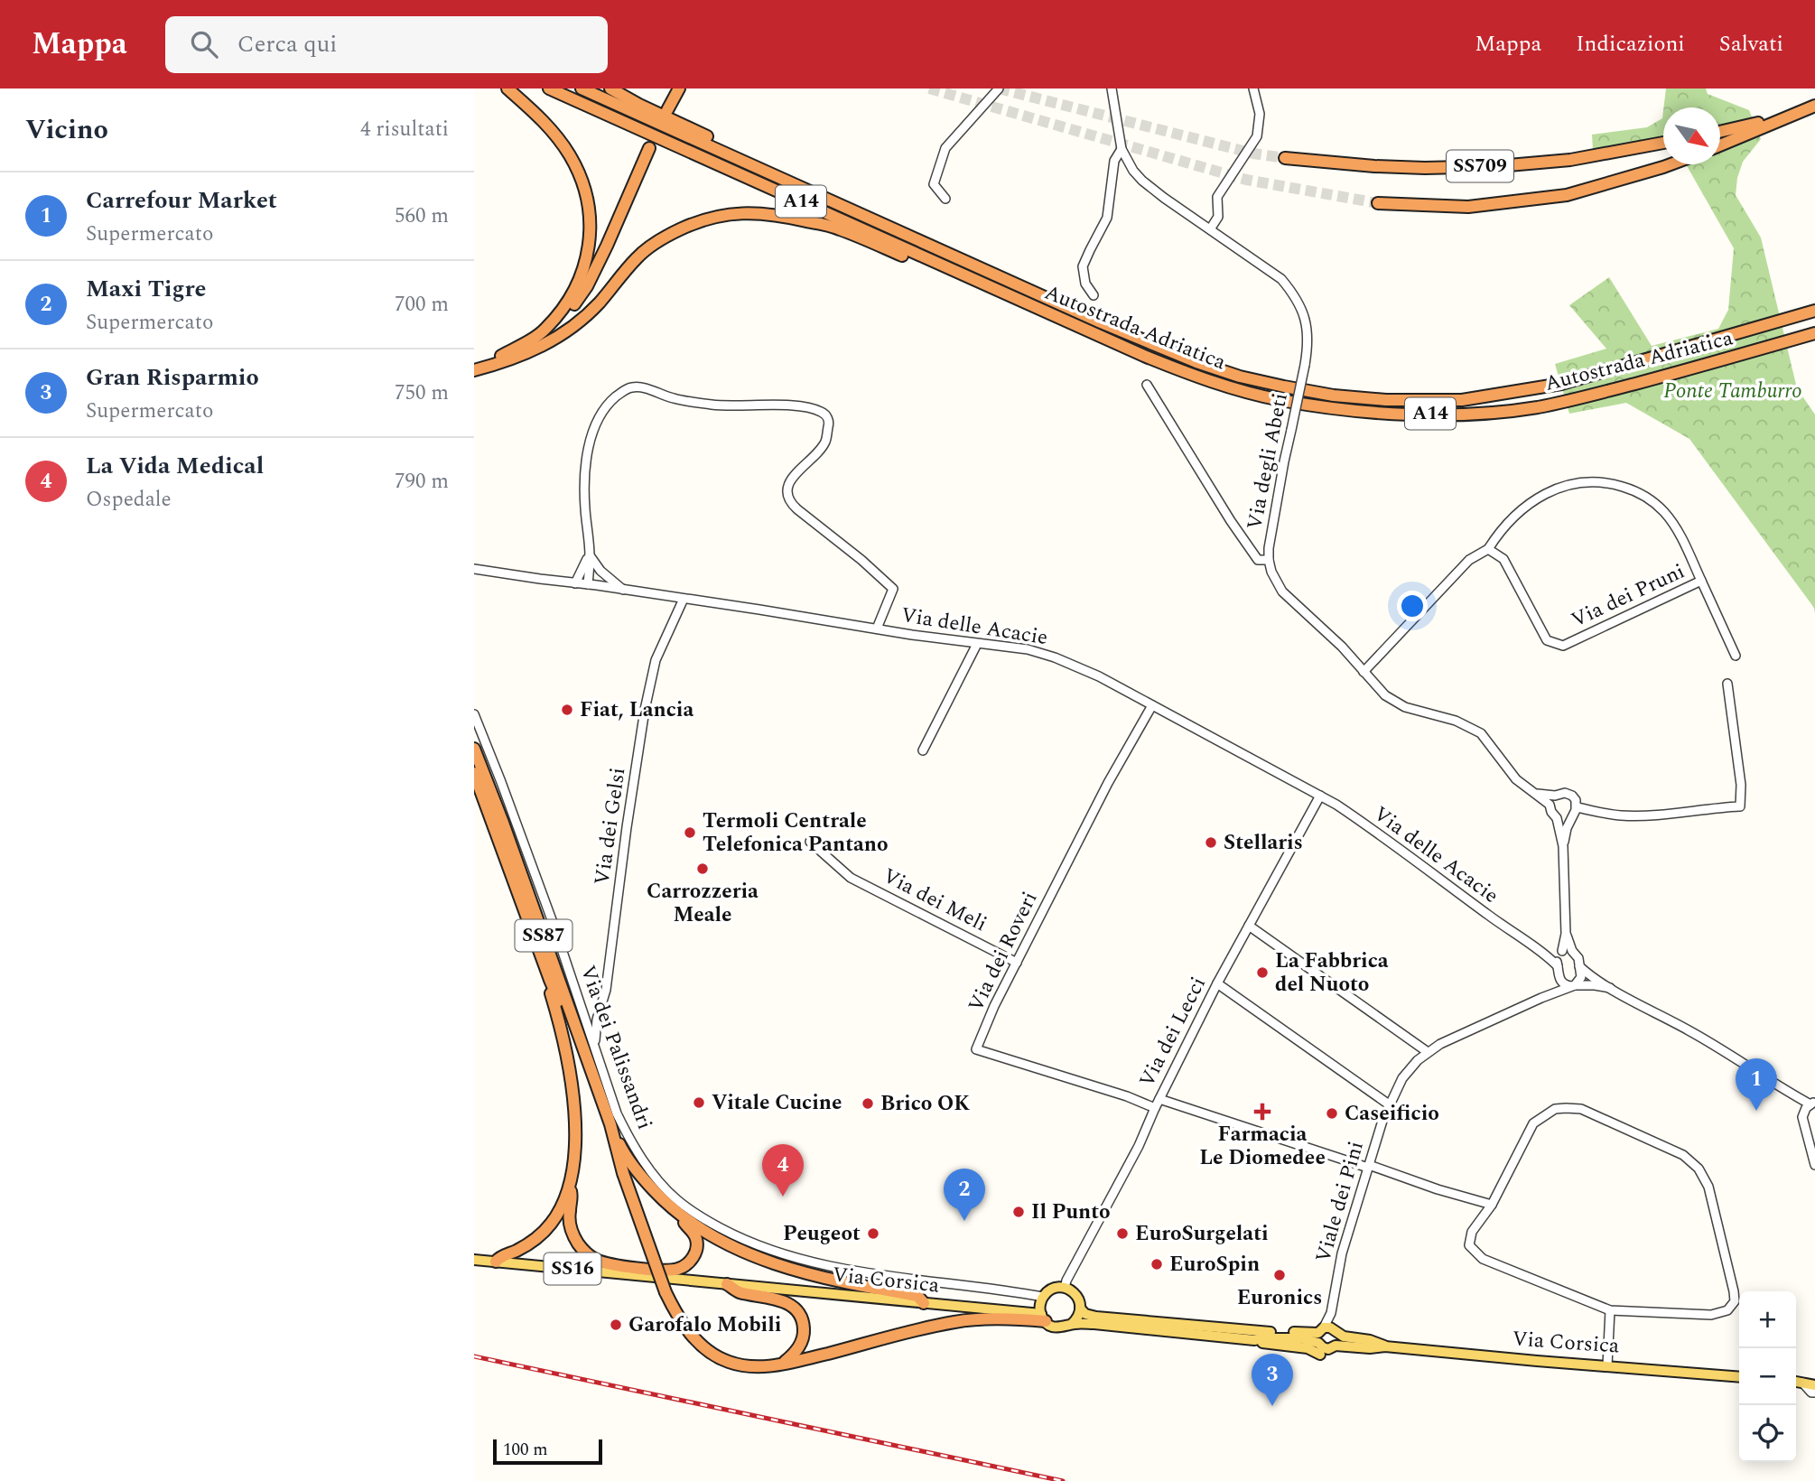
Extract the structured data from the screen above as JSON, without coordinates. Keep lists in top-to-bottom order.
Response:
{
  "streets": {
    "highway": [
      "SS709",
      "A14",
      "Autostrada Adriatica",
      "SS87"
    ],
    "main road": ["SS16", "Via Corsica"],
    "street": [
      "Via degli Abeti",
      "Via dei Pruni",
      "Via delle Acacie",
      "Via dei Gelsi",
      "Via dei Meli",
      "Via dei Roveri",
      "Via dei Lecci",
      "Via dei Palissandri",
      "Viale dei Pini"
    ]
  },
  "crossings": [
    ["Via degli Abeti", "Via delle Acacie"],
    ["Via degli Abeti", "Viale dei Pini"],
    ["Via delle Acacie", "Via dei Gelsi"],
    ["Via delle Acacie", "Via dei Roveri"],
    ["Via delle Acacie", "Via dei Lecci"],
    ["Via delle Acacie", "Viale dei Pini"],
    ["Via dei Gelsi", "Via dei Palissandri"],
    ["Via dei Meli", "Via dei Roveri"],
    ["Via dei Roveri", "Via dei Lecci"],
    ["Via dei Lecci", "Via dei Palissandri"],
    ["Via dei Lecci", "Via Corsica"],
    ["Via dei Palissandri", "Via Corsica"],
    ["Viale dei Pini", "Via Corsica"],
    ["SS16", "Via Corsica"]
  ],
  "parks": ["Ponte Tamburro"],
  "places": {
    "other": [
      "Fiat, Lancia",
      "Termoli Centrale Telefonica Pantano",
      "Stellaris",
      "Carrozzeria Meale",
      "La Fabbrica del Nuoto",
      "Vitale Cucine",
      "Brico OK",
      "Caseificio",
      "Il Punto",
      "Peugeot",
      "EuroSurgelati",
      "EuroSpin",
      "Euronics",
      "Garofalo Mobili"
    ],
    "health": ["Farmacia Le Diomedee"]
  },
  "scale_bar": "100 m",
  "north": "bottom right",
  "page": {
    "header": "Mappa",
    "search": "Cerca qui",
    "nav": ["Mappa", "Indicazioni", "Salvati"],
    "heading": ["Vicino", "4 risultati"],
    "list": [
      {
        "mark": "1",
        "name": "Carrefour Market",
        "note": "Supermercato",
        "value": "560 m"
      },
      {
        "mark": "2",
        "name": "Maxi Tigre",
        "note": "Supermercato",
        "value": "700 m"
      },
      {
        "mark": "3",
        "name": "Gran Risparmio",
        "note": "Supermercato",
        "value": "750 m"
      },
      {
        "mark": "4",
        "name": "La Vida Medical",
        "note": "Ospedale",
        "value": "790 m"
      }
    ],
    "pins": [
      "1",
      "4",
      "2",
      "3"
    ],
    "map_buttons": ["+", "−"],
    "scale": "100 m"
  }
}
